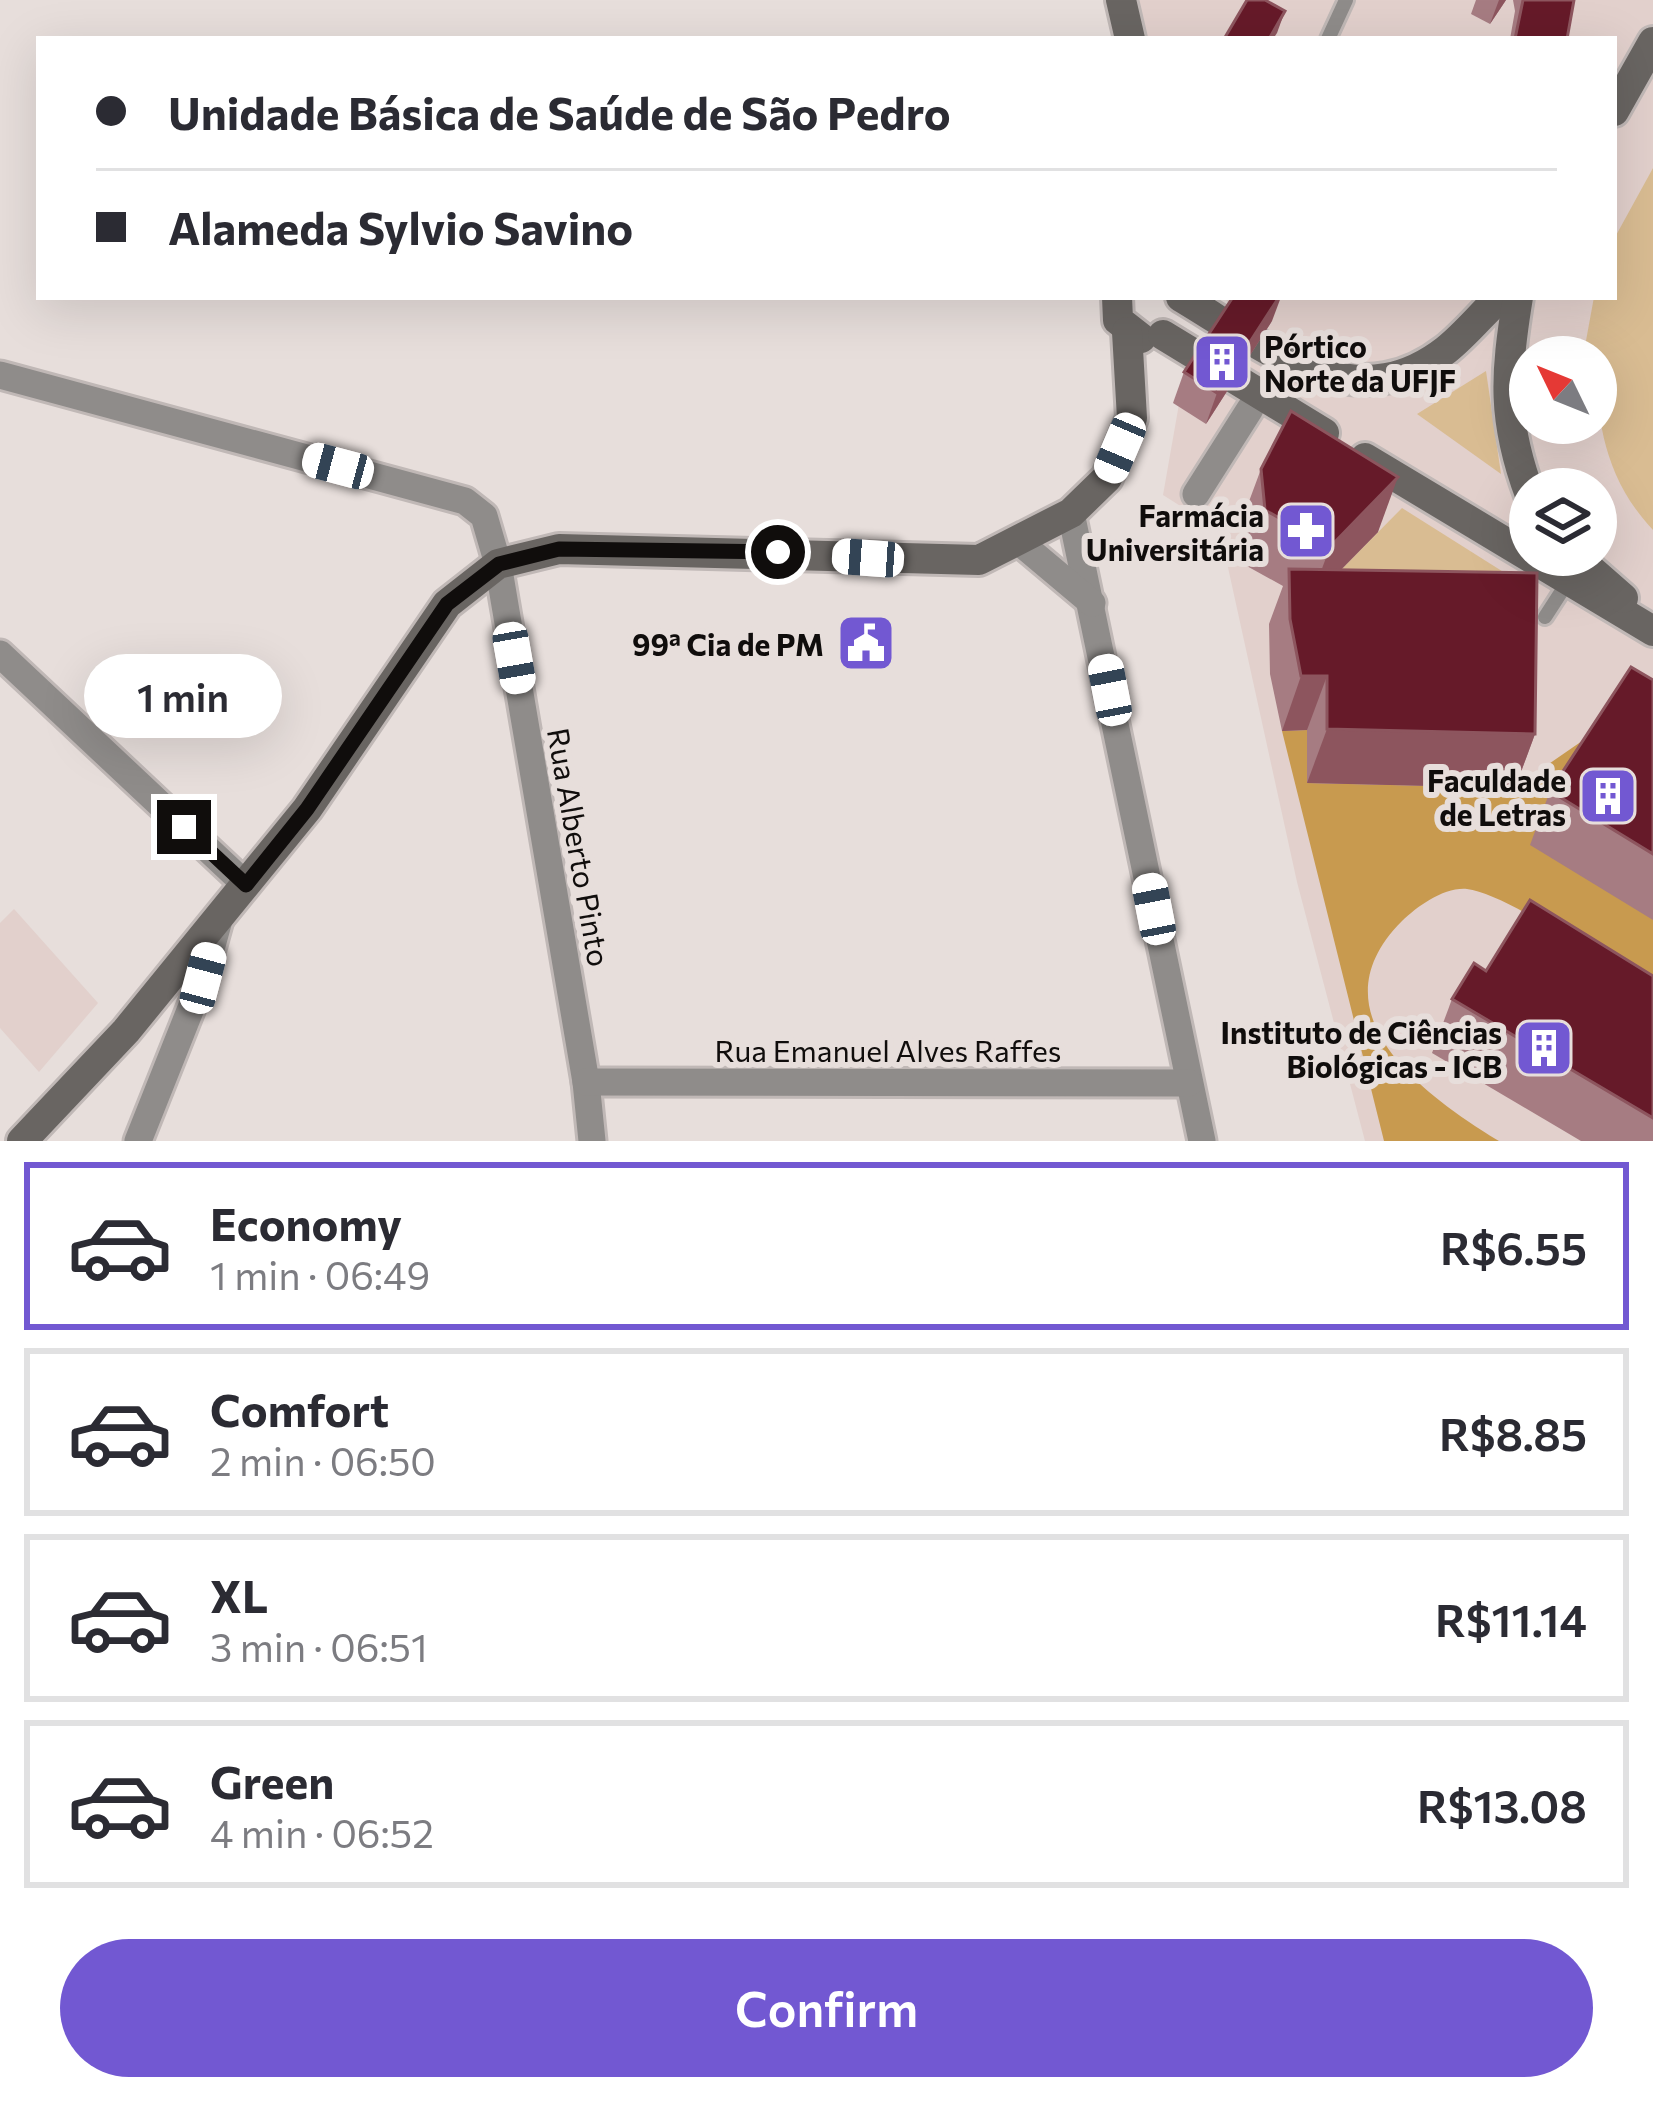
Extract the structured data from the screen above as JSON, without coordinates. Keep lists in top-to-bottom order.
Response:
{
  "streets": {
    "street": ["Rua Alberto Pinto", "Rua Emanuel Alves Raffes"]
  },
  "crossings": [
    ["Rua Alberto Pinto", "Rua Emanuel Alves Raffes"]
  ],
  "places": {
    "building": ["Pórtico Norte da UFJF", "Faculdade de Letras", "Instituto de Ciências Biológicas - ICB"],
    "pharmacy": ["Farmácia Universitária"],
    "public building": ["99ª Cia de PM"]
  },
  "north": "top left",
  "page": {
    "banner": ["Unidade Básica de Saúde de São Pedro", "Alameda Sylvio Savino"],
    "bubble": "1 min",
    "list": [
      {
        "name": "Economy",
        "note": "1 min · 06:49",
        "value": "R$6.55"
      },
      {
        "name": "Comfort",
        "note": "2 min · 06:50",
        "value": "R$8.85"
      },
      {
        "name": "XL",
        "note": "3 min · 06:51",
        "value": "R$11.14"
      },
      {
        "name": "Green",
        "note": "4 min · 06:52",
        "value": "R$13.08"
      }
    ],
    "buttons": "Confirm"
  }
}
